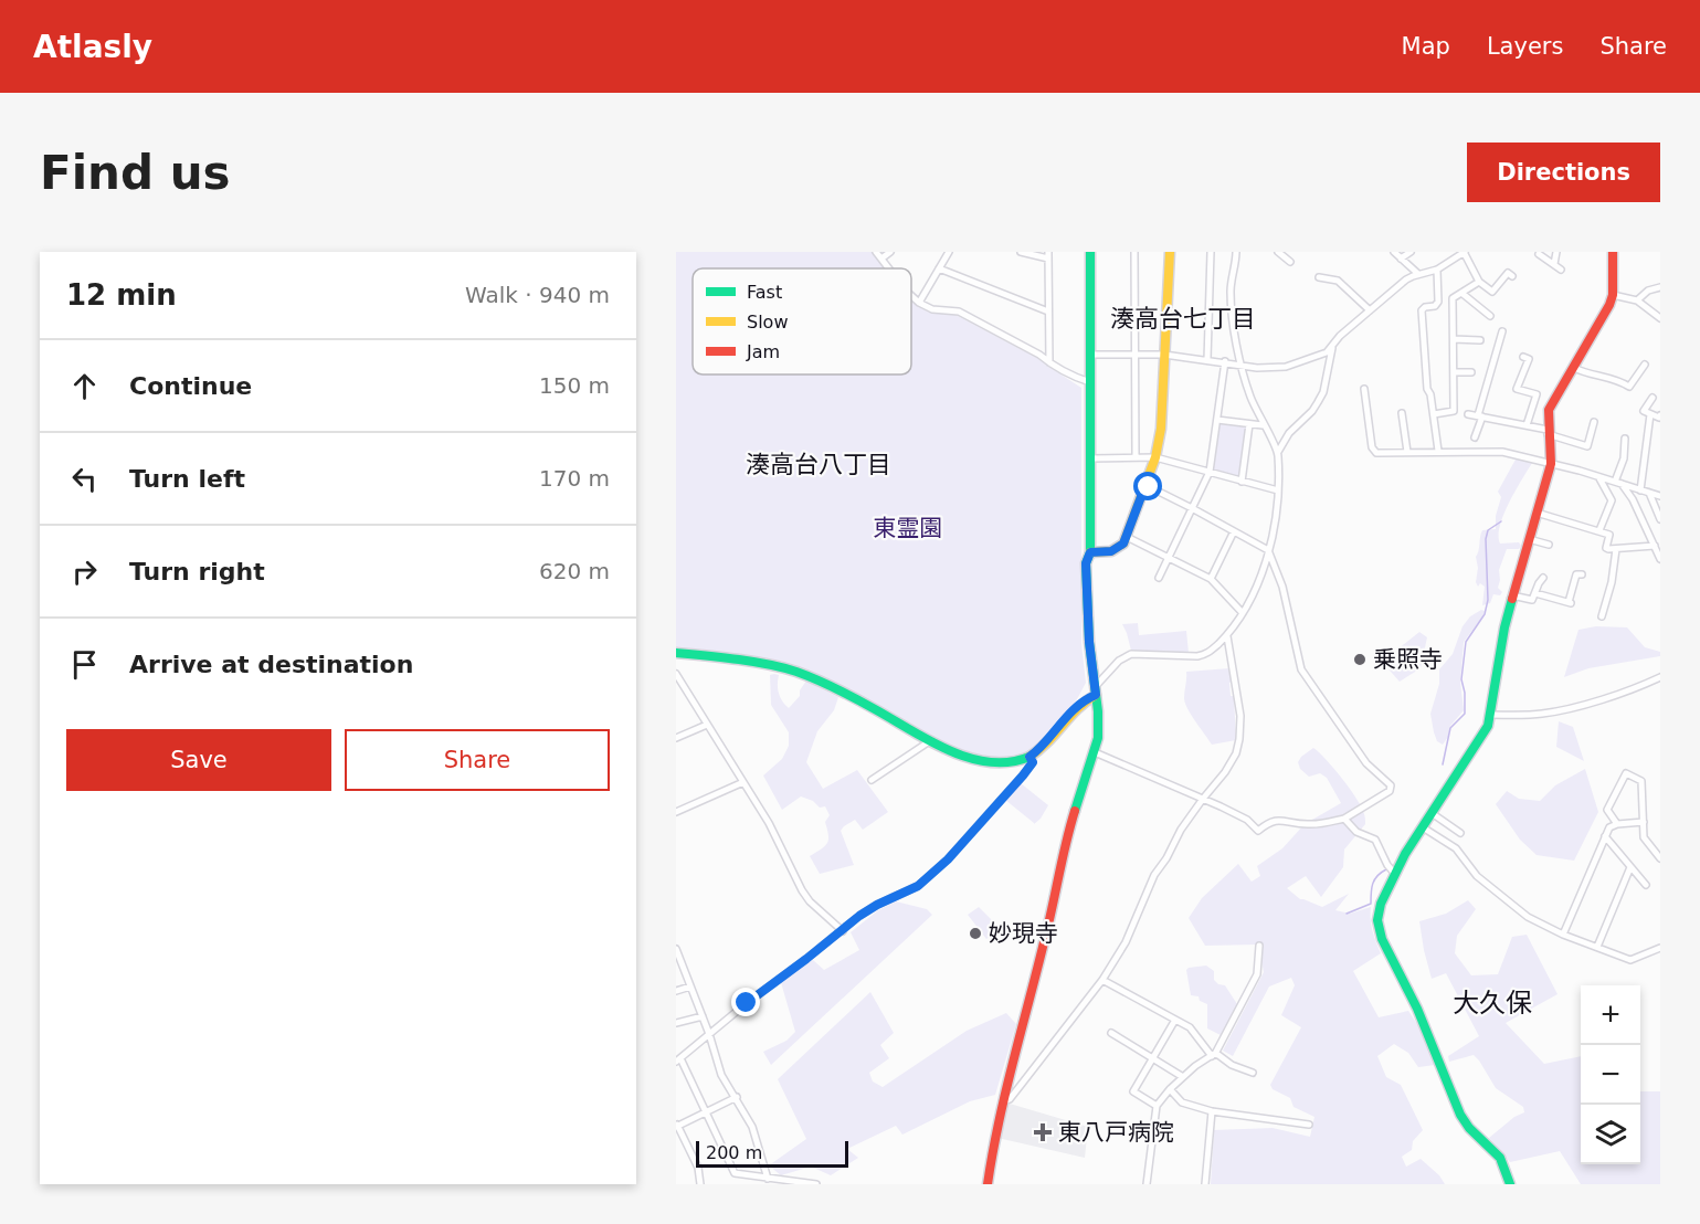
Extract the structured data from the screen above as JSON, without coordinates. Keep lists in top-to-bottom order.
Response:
{
  "districts": ["湊高台七丁目", "湊高台八丁目", "大久保"],
  "parks": ["東霊園"],
  "places": {
    "other": ["乗照寺", "妙現寺"],
    "health": ["東八戸病院"]
  },
  "legend": ["Fast", "Slow", "Jam"],
  "scale_bar": "200 m",
  "page": {
    "header": "Atlasly",
    "nav": ["Map", "Layers", "Share"],
    "buttons": [
      "Directions",
      ["Save", "Share"]
    ],
    "title": "Find us",
    "heading": ["12 min", "Walk · 940 m"],
    "list": [
      ["Continue", "150 m"],
      ["Turn left", "170 m"],
      ["Turn right", "620 m"],
      "Arrive at destination"
    ],
    "map_buttons": ["+", "−"],
    "scale": "200 m"
  }
}
